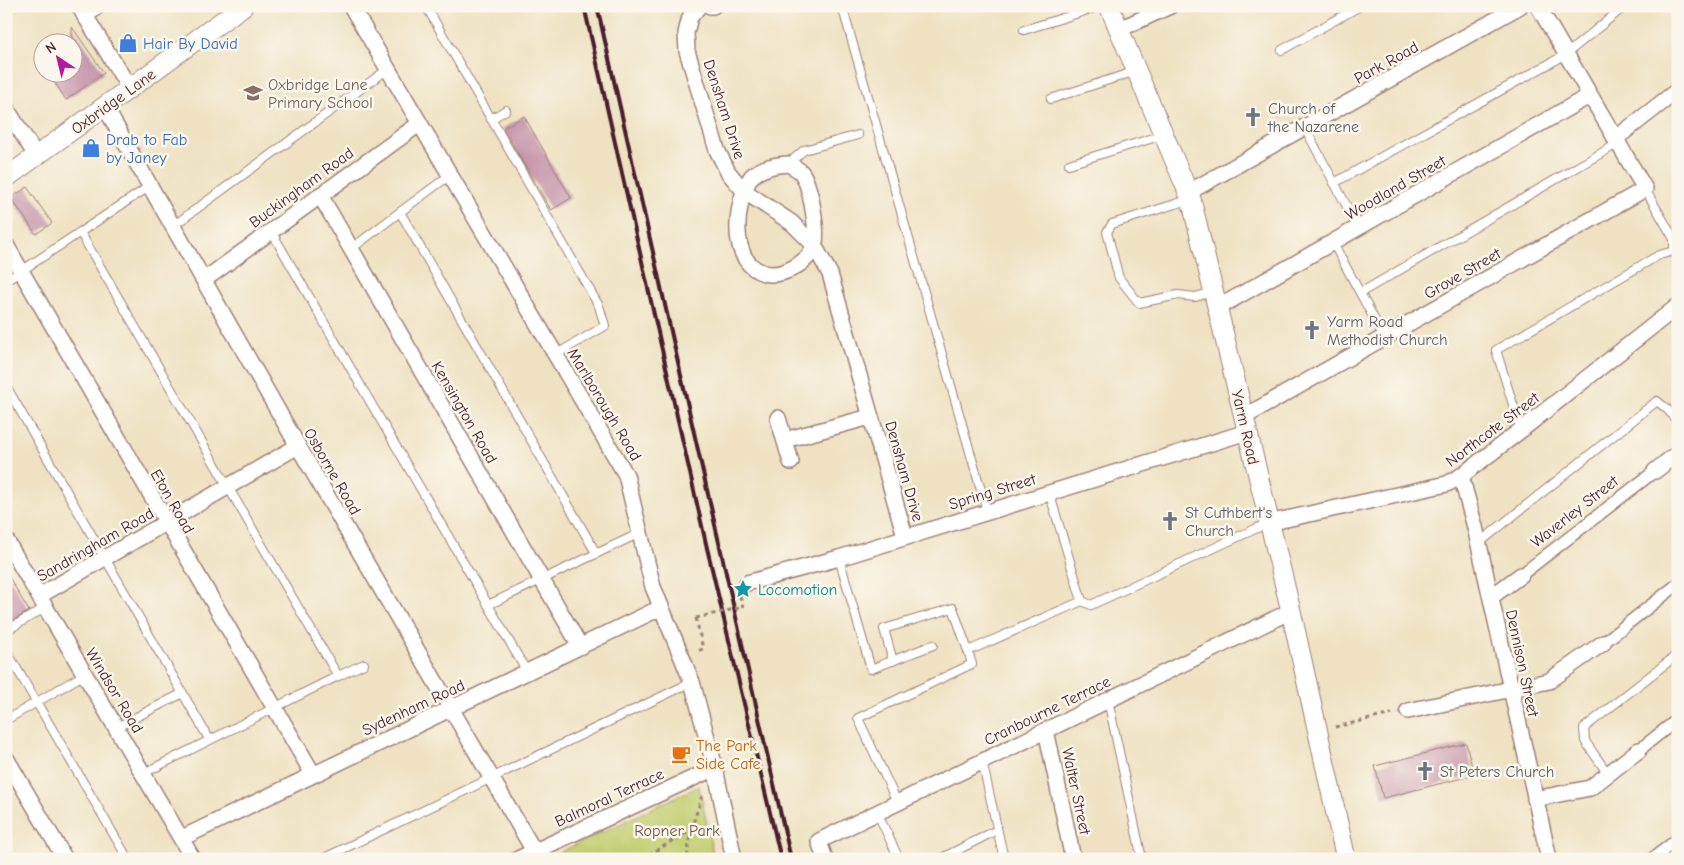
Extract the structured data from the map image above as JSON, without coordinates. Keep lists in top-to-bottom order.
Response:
{
  "streets": {
    "street": [
      "Park Road",
      "Oxbridge Lane",
      "Densham Drive",
      "Buckingham Road",
      "Woodland Street",
      "Grove Street",
      "Marlborough Road",
      "Kensington Road",
      "Yarm Road",
      "Northcote Street",
      "Osborne Road",
      "Spring Street",
      "Eton Road",
      "Waverley Street",
      "Sandringham Road",
      "Dennison Street",
      "Windsor Road",
      "Sydenham Road",
      "Cranbourne Terrace",
      "Walter Street",
      "Balmoral Terrace"
    ]
  },
  "crossings": [
    ["Park Road", "Yarm Road"],
    ["Oxbridge Lane", "Osborne Road"],
    ["Densham Drive", "Spring Street"],
    ["Buckingham Road", "Marlborough Road"],
    ["Buckingham Road", "Kensington Road"],
    ["Buckingham Road", "Osborne Road"],
    ["Woodland Street", "Yarm Road"],
    ["Grove Street", "Yarm Road"],
    ["Grove Street", "Spring Street"],
    ["Marlborough Road", "Sydenham Road"],
    ["Marlborough Road", "Balmoral Terrace"],
    ["Kensington Road", "Sydenham Road"],
    ["Yarm Road", "Northcote Street"],
    ["Yarm Road", "Spring Street"],
    ["Yarm Road", "Cranbourne Terrace"],
    ["Northcote Street", "Dennison Street"],
    ["Osborne Road", "Sandringham Road"],
    ["Osborne Road", "Sydenham Road"],
    ["Osborne Road", "Balmoral Terrace"],
    ["Eton Road", "Sandringham Road"],
    ["Eton Road", "Sydenham Road"],
    ["Waverley Street", "Dennison Street"],
    ["Sandringham Road", "Windsor Road"],
    ["Windsor Road", "Sydenham Road"],
    ["Cranbourne Terrace", "Walter Street"]
  ],
  "parks": ["Ropner Park"],
  "places": {
    "shop": ["Hair By David", "Drab to Fab by Janey"],
    "school or university": ["Oxbridge Lane Primary School"],
    "church": [
      "Church of the Nazarene",
      "Yarm Road Methodist Church",
      "St Cuthbert's Church",
      "St Peters Church"
    ],
    "place": ["Locomotion"],
    "cafe": ["The Park Side Cafe"]
  },
  "north": "top left"
}
